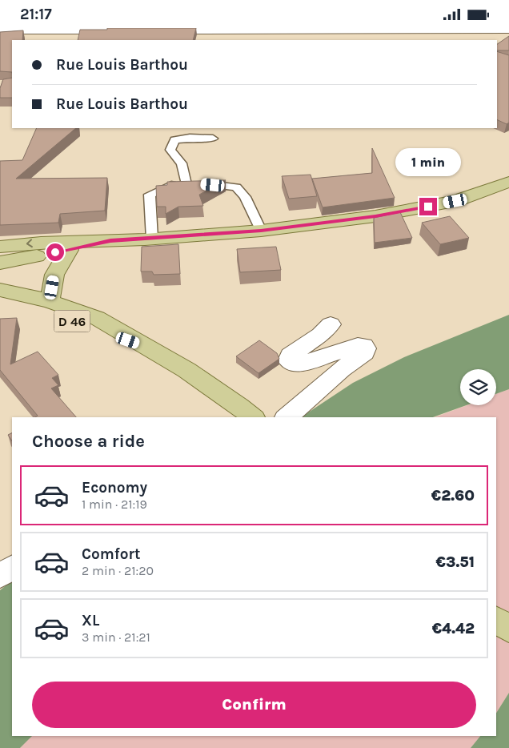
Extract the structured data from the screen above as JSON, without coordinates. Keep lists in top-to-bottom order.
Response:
{
  "streets": {
    "main road": ["D 46"]
  },
  "page": {
    "status": "21:17",
    "banner": ["Rue Louis Barthou", "Rue Louis Barthou"],
    "bubble": "1 min",
    "heading": "Choose a ride",
    "list": [
      {
        "name": "Economy",
        "note": "1 min · 21:19",
        "value": "€2.60"
      },
      {
        "name": "Comfort",
        "note": "2 min · 21:20",
        "value": "€3.51"
      },
      {
        "name": "XL",
        "note": "3 min · 21:21",
        "value": "€4.42"
      }
    ],
    "buttons": "Confirm"
  }
}
